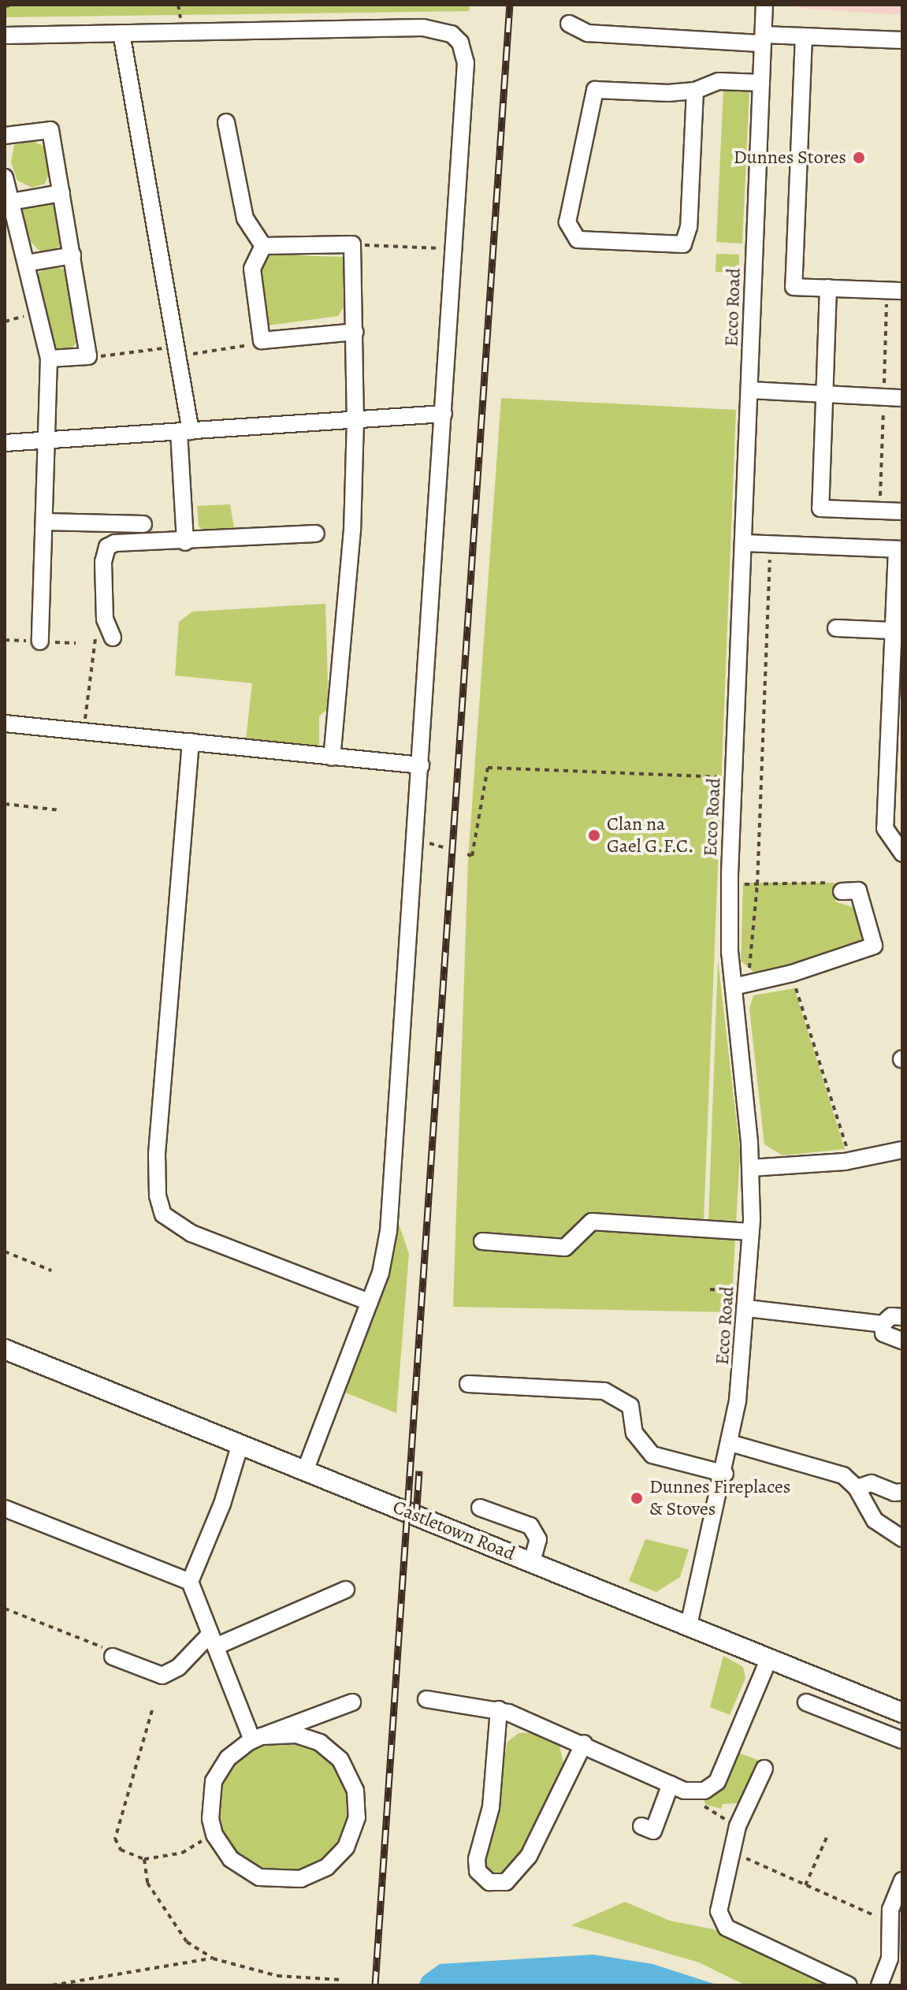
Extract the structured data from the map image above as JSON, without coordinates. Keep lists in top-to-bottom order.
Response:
{
  "streets": {
    "main road": ["Castletown Road"],
    "street": ["Ecco Road"]
  },
  "crossings": [
    ["Ecco Road", "Castletown Road"]
  ],
  "places": ["Dunnes Stores", "Clan na Gael G.F.C.", "Dunnes Fireplaces & Stoves"]
}
